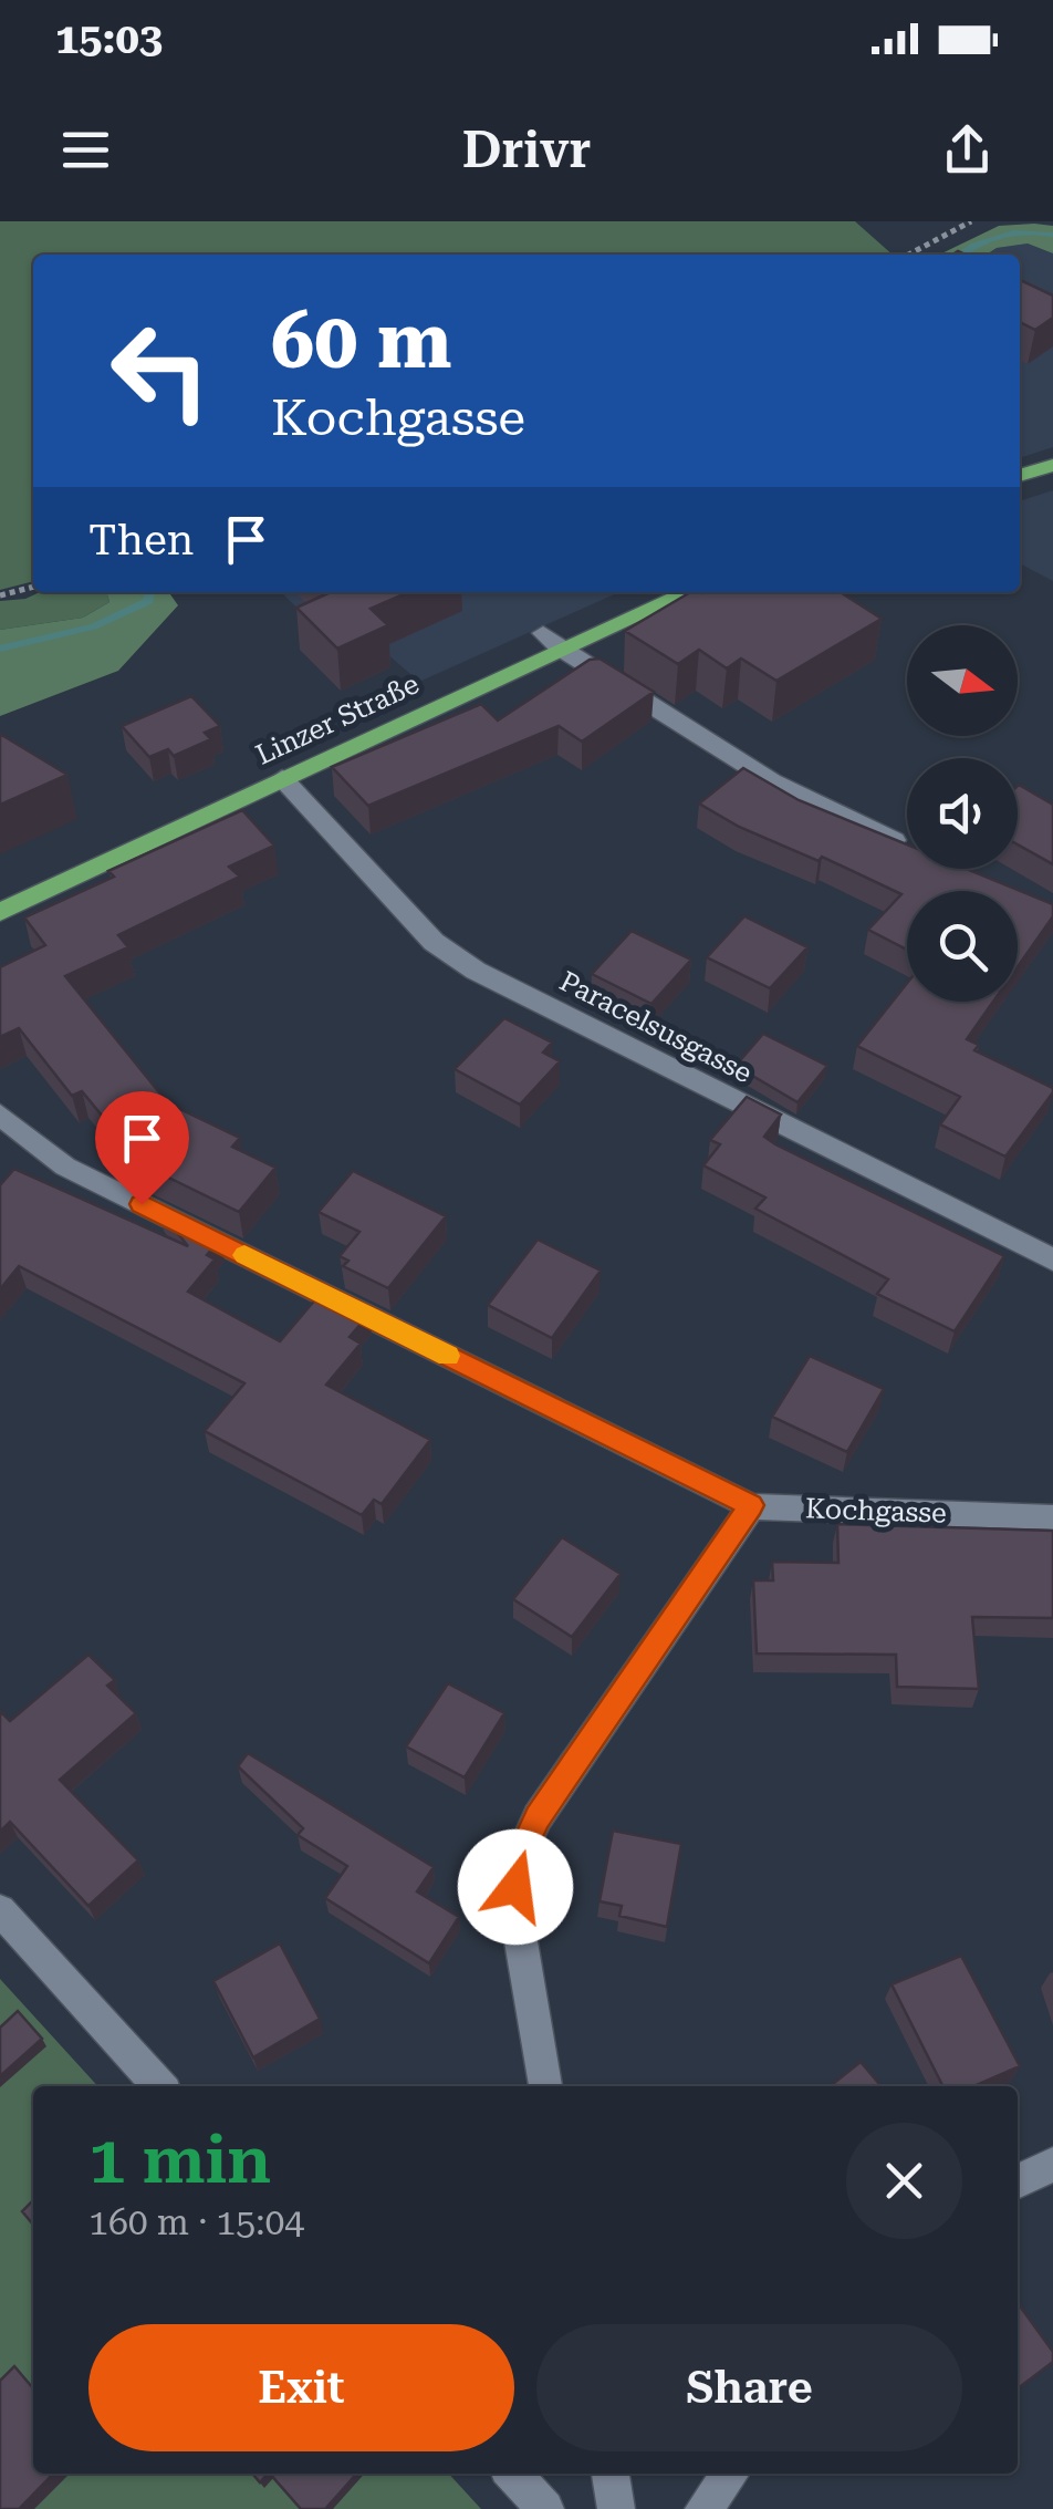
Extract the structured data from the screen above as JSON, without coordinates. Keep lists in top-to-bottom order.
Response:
{
  "streets": {
    "main road": ["Linzer Straße"],
    "street": ["Paracelsusgasse", "Kochgasse"]
  },
  "crossings": [
    ["Linzer Straße", "Paracelsusgasse"]
  ],
  "north": "right",
  "page": {
    "status": "15:03",
    "header": "Drivr",
    "turn": ["60 m", "Kochgasse"],
    "then": "Then",
    "heading": ["1 min", "160 m · 15:04"],
    "buttons": ["Exit", "Share"]
  }
}
